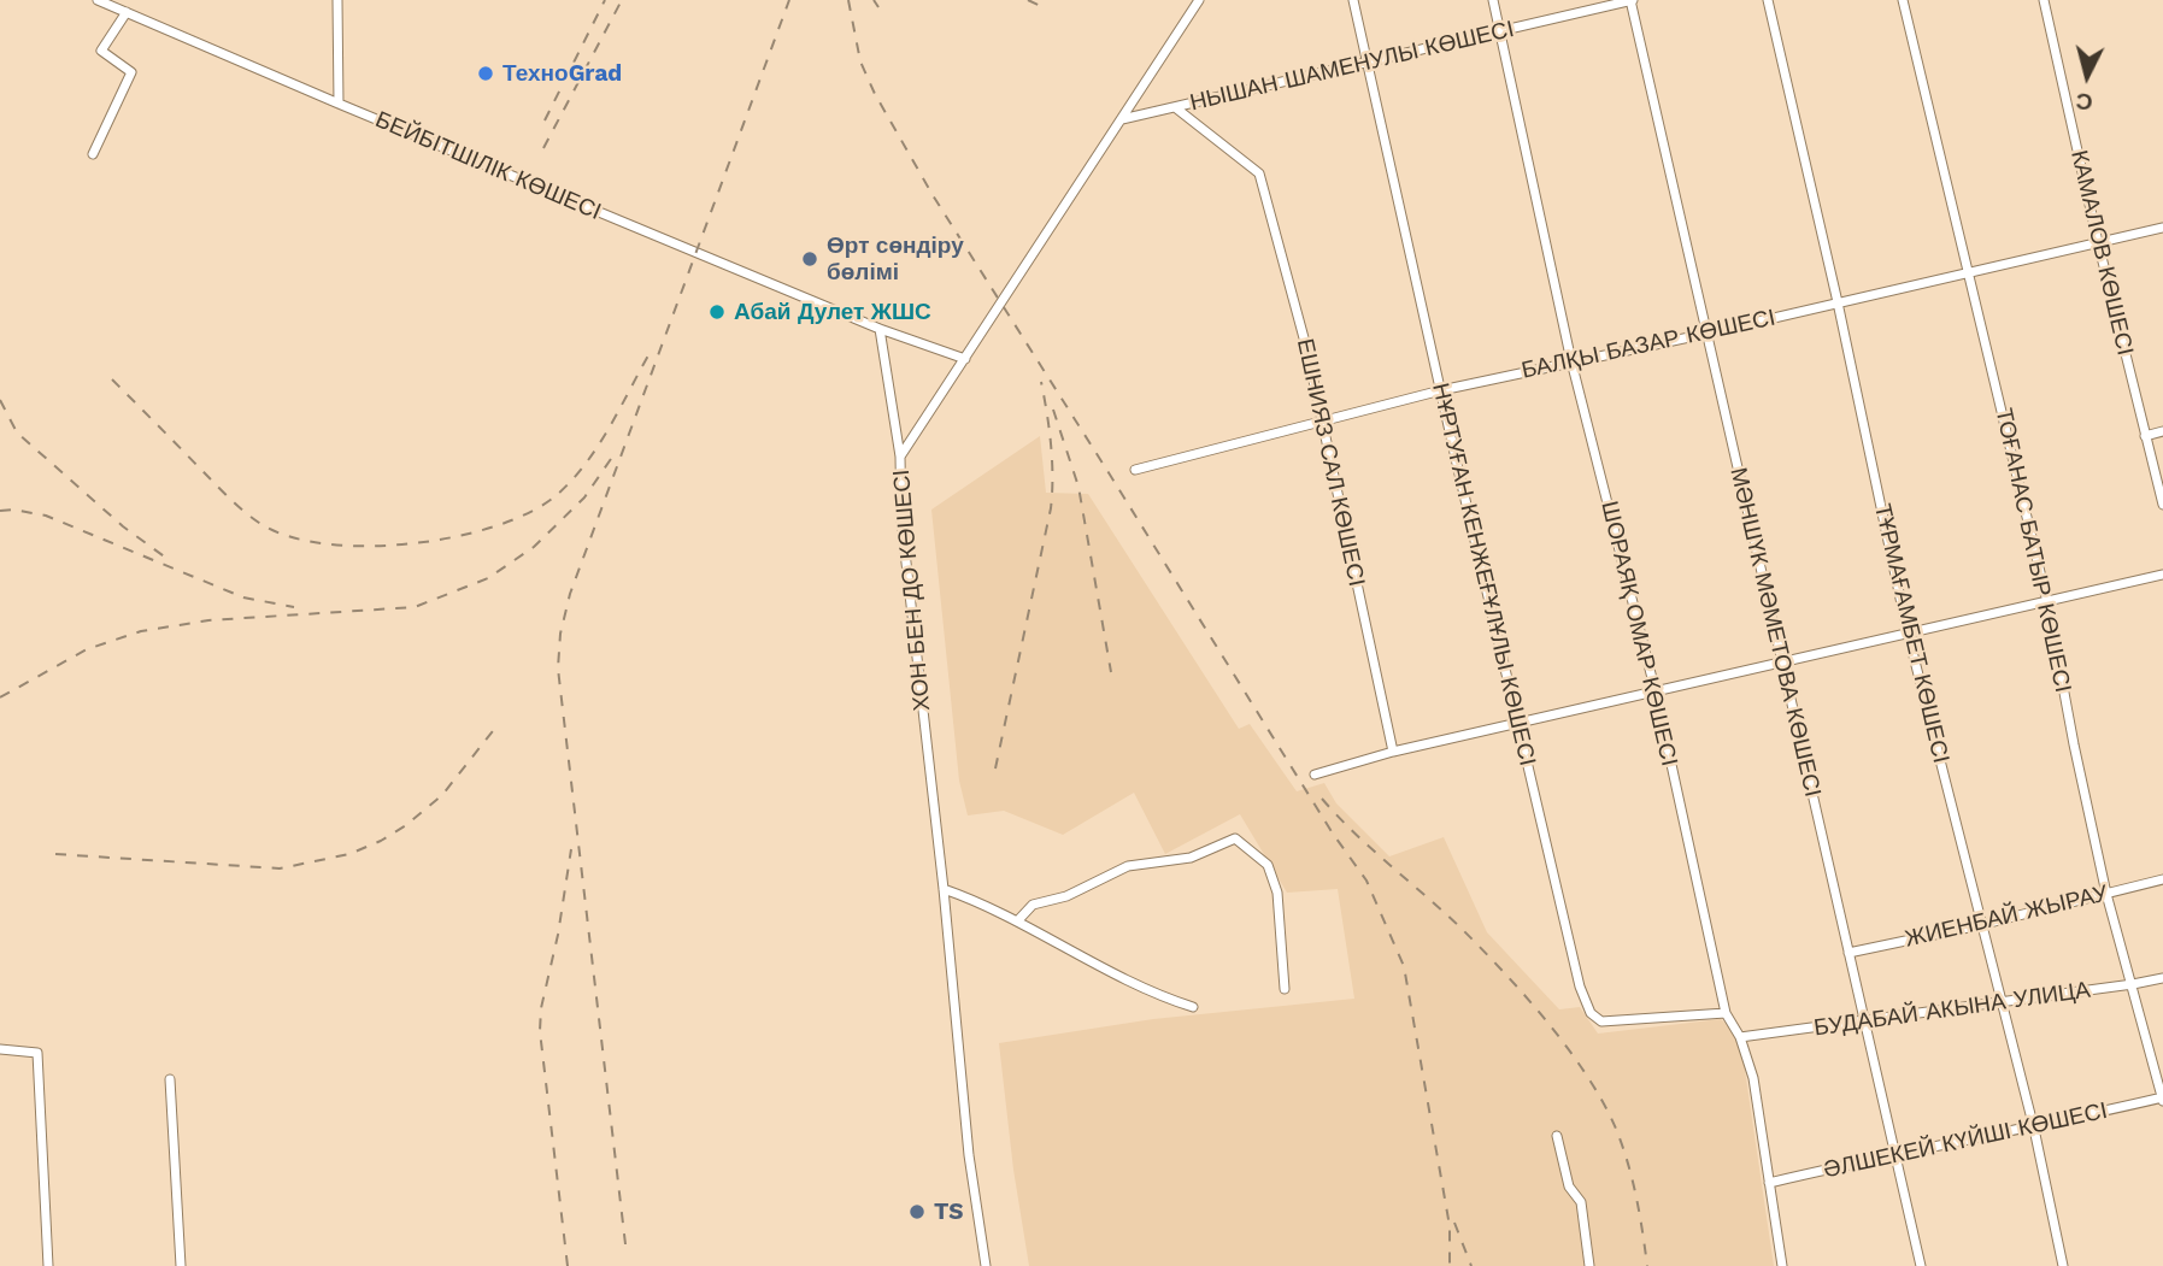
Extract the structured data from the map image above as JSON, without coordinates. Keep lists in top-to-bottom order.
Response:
{
  "streets": {
    "street": [
      "НЫШАН ШАМЕНУЛЫ КӨШЕСІ",
      "БЕЙБІТШІЛІК КӨШЕСІ",
      "КАМАЛОВ КӨШЕСІ",
      "БАЛҚЫ БАЗАР КӨШЕСІ",
      "ЕШНИЯЗ САЛ КӨШЕСІ",
      "ТОҒАНАС БАТЫР КӨШЕСІ",
      "НҰРТУҒАН КЕНЖЕҒҰЛҰЛЫ КӨШЕСІ",
      "ХОН БЕН ДО КӨШЕСІ",
      "МӘНШҮК МӘМЕТОВА КӨШЕСІ",
      "ШОРАЯҚ ОМАР КӨШЕСІ",
      "ТҰРМАҒАМБЕТ КӨШЕСІ",
      "ЖИЕНБАЙ ЖЫРАУ",
      "БУДАБАЙ АКЫНА УЛИЦА",
      "ӘЛШЕКЕЙ КҮЙШІ КӨШЕСІ"
    ]
  },
  "crossings": [
    ["НЫШАН ШАМЕНУЛЫ КӨШЕСІ", "ЕШНИЯЗ САЛ КӨШЕСІ"],
    ["НЫШАН ШАМЕНУЛЫ КӨШЕСІ", "НҰРТУҒАН КЕНЖЕҒҰЛҰЛЫ КӨШЕСІ"],
    ["НЫШАН ШАМЕНУЛЫ КӨШЕСІ", "ХОН БЕН ДО КӨШЕСІ"],
    ["НЫШАН ШАМЕНУЛЫ КӨШЕСІ", "МӘНШҮК МӘМЕТОВА КӨШЕСІ"],
    ["НЫШАН ШАМЕНУЛЫ КӨШЕСІ", "ШОРАЯҚ ОМАР КӨШЕСІ"],
    ["БЕЙБІТШІЛІК КӨШЕСІ", "ХОН БЕН ДО КӨШЕСІ"],
    ["КАМАЛОВ КӨШЕСІ", "БАЛҚЫ БАЗАР КӨШЕСІ"],
    ["БАЛҚЫ БАЗАР КӨШЕСІ", "ЕШНИЯЗ САЛ КӨШЕСІ"],
    ["БАЛҚЫ БАЗАР КӨШЕСІ", "ТОҒАНАС БАТЫР КӨШЕСІ"],
    ["БАЛҚЫ БАЗАР КӨШЕСІ", "НҰРТУҒАН КЕНЖЕҒҰЛҰЛЫ КӨШЕСІ"],
    ["БАЛҚЫ БАЗАР КӨШЕСІ", "МӘНШҮК МӘМЕТОВА КӨШЕСІ"],
    ["БАЛҚЫ БАЗАР КӨШЕСІ", "ШОРАЯҚ ОМАР КӨШЕСІ"],
    ["БАЛҚЫ БАЗАР КӨШЕСІ", "ТҰРМАҒАМБЕТ КӨШЕСІ"],
    ["ТОҒАНАС БАТЫР КӨШЕСІ", "ЖИЕНБАЙ ЖЫРАУ"],
    ["ТОҒАНАС БАТЫР КӨШЕСІ", "БУДАБАЙ АКЫНА УЛИЦА"],
    ["ТОҒАНАС БАТЫР КӨШЕСІ", "ӘЛШЕКЕЙ КҮЙШІ КӨШЕСІ"],
    ["НҰРТУҒАН КЕНЖЕҒҰЛҰЛЫ КӨШЕСІ", "ШОРАЯҚ ОМАР КӨШЕСІ"],
    ["МӘНШҮК МӘМЕТОВА КӨШЕСІ", "ЖИЕНБАЙ ЖЫРАУ"],
    ["МӘНШҮК МӘМЕТОВА КӨШЕСІ", "БУДАБАЙ АКЫНА УЛИЦА"],
    ["МӘНШҮК МӘМЕТОВА КӨШЕСІ", "ӘЛШЕКЕЙ КҮЙШІ КӨШЕСІ"],
    ["ШОРАЯҚ ОМАР КӨШЕСІ", "БУДАБАЙ АКЫНА УЛИЦА"],
    ["ШОРАЯҚ ОМАР КӨШЕСІ", "ӘЛШЕКЕЙ КҮЙШІ КӨШЕСІ"],
    ["ТҰРМАҒАМБЕТ КӨШЕСІ", "ЖИЕНБАЙ ЖЫРАУ"],
    ["ТҰРМАҒАМБЕТ КӨШЕСІ", "БУДАБАЙ АКЫНА УЛИЦА"],
    ["ТҰРМАҒАМБЕТ КӨШЕСІ", "ӘЛШЕКЕЙ КҮЙШІ КӨШЕСІ"]
  ],
  "places": [
    "ТехноGrad",
    "Өрт сөндіру бөлімі",
    "Абай Дулет ЖШС",
    "TS"
  ],
  "north": "bottom"
}
